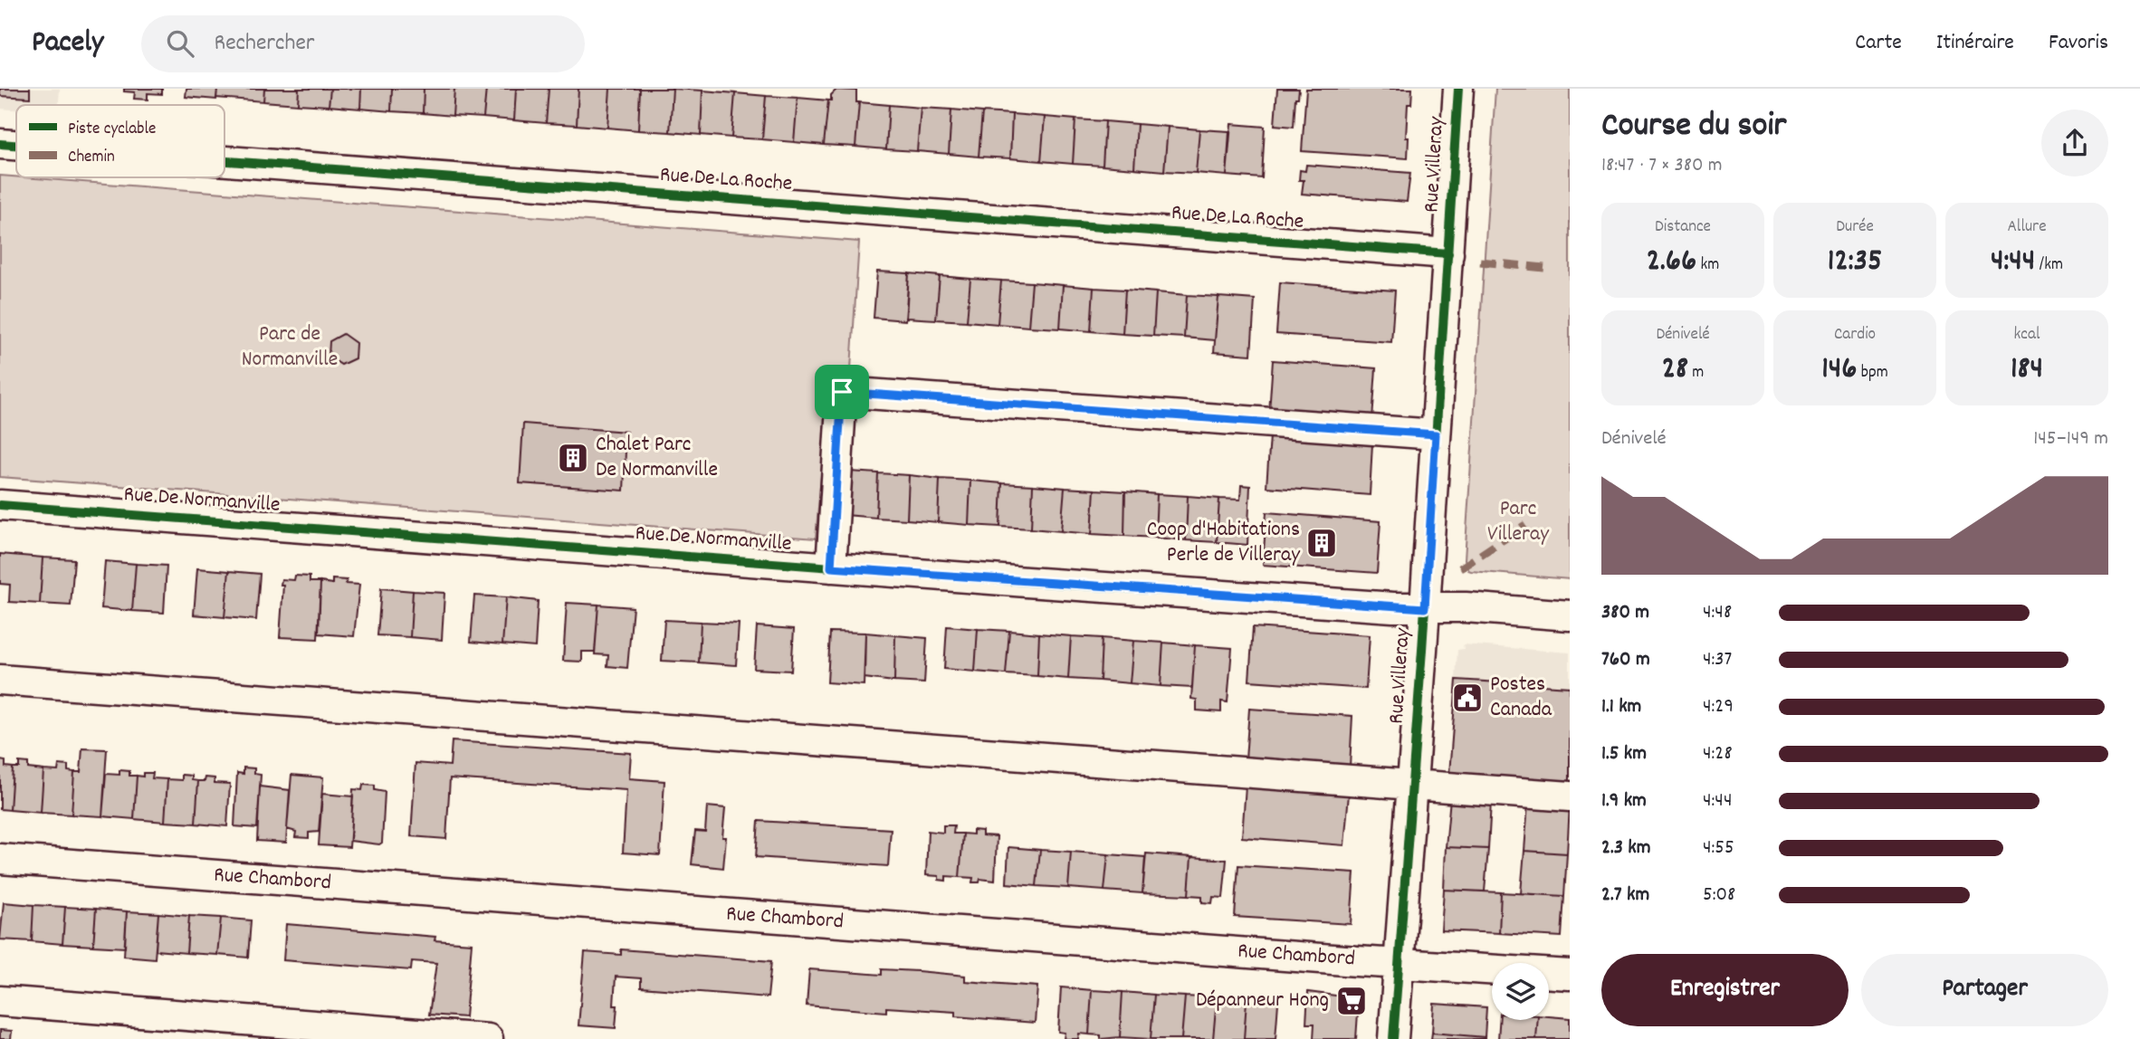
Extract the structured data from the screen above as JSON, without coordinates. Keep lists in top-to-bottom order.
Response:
{
  "streets": {
    "street": [
      "Rue Villeray",
      "Rue De La Roche",
      "Rue De Normanville",
      "Rue Chambord"
    ]
  },
  "crossings": [
    ["Rue Villeray", "Rue De La Roche"],
    ["Rue Villeray", "Rue De Normanville"],
    ["Rue Villeray", "Rue Chambord"]
  ],
  "parks": ["Parc de Normanville", "Parc Villeray"],
  "places": {
    "building": ["Chalet Parc De Normanville", "Coop d'Habitations Perle de Villeray"],
    "public building": ["Postes Canada"],
    "supermarket": ["Dépanneur Hong"]
  },
  "legend": ["Piste cyclable", "Chemin"],
  "page": {
    "header": "Pacely",
    "search": "Rechercher",
    "nav": ["Carte", "Itinéraire", "Favoris"],
    "heading": ["Course du soir", "18:47 · 7 × 380 m"],
    "stats": [
      ["Distance", "2.66 km"],
      ["Durée", "12:35"],
      ["Allure", "4:44 /km"],
      ["Dénivelé", "28 m"],
      ["Cardio", "146 bpm"],
      ["kcal", "184"]
    ],
    "chart": ["Dénivelé", "145–149 m"],
    "list": [
      {
        "name": "380 m",
        "note": "4:48"
      },
      {
        "name": "760 m",
        "note": "4:37"
      },
      {
        "name": "1.1 km",
        "note": "4:29"
      },
      {
        "name": "1.5 km",
        "note": "4:28"
      },
      {
        "name": "1.9 km",
        "note": "4:44"
      },
      {
        "name": "2.3 km",
        "note": "4:55"
      },
      {
        "name": "2.7 km",
        "note": "5:08"
      }
    ],
    "buttons": ["Enregistrer", "Partager"]
  }
}
